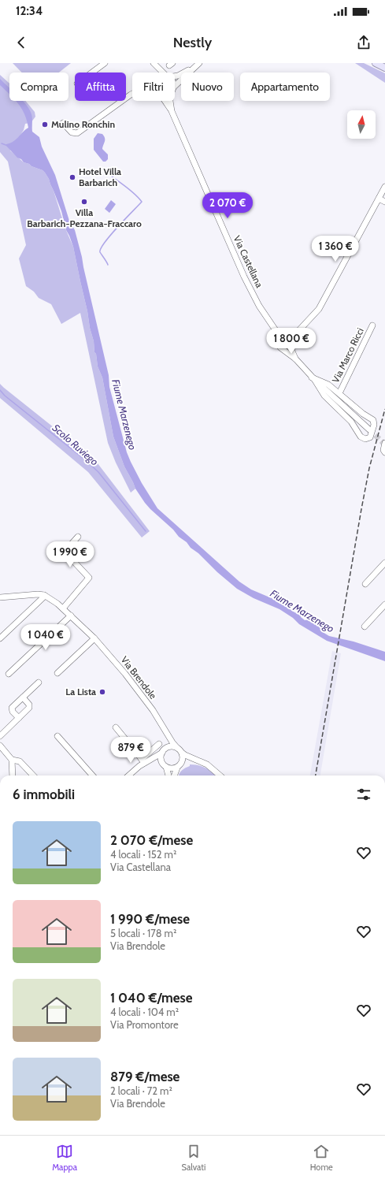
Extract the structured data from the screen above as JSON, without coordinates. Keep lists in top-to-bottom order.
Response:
{
  "streets": {
    "street": ["Via Castellana", "Via Marco Ricci", "Via Brendole"]
  },
  "crossings": [
    ["Via Castellana", "Via Marco Ricci"]
  ],
  "water": ["Fiume Marzenego", "Scolo Ruviego"],
  "places": [
    "Mulino Ronchin",
    "Hotel Villa Barbarich",
    "Villa Barbarich-Pezzana-Fraccaro",
    "La Lista"
  ],
  "north": "top",
  "page": {
    "status": "12:34",
    "header": "Nestly",
    "chip": [
      "Compra",
      "Affitta",
      "Filtri",
      "Nuovo",
      "Appartamento"
    ],
    "price": [
      "2 070 €",
      "1 360 €",
      "1 800 €",
      "1 990 €",
      "1 040 €",
      "879 €"
    ],
    "heading": "6 immobili",
    "list": [
      {
        "name": "2 070 €/mese",
        "note": "4 locali · 152 m² · Via Castellana"
      },
      {
        "name": "1 990 €/mese",
        "note": "5 locali · 178 m² · Via Brendole"
      },
      {
        "name": "1 040 €/mese",
        "note": "4 locali · 104 m² · Via Promontore"
      },
      {
        "name": "879 €/mese",
        "note": "2 locali · 72 m² · Via Brendole"
      }
    ],
    "tabs": ["Mappa", "Salvati", "Home"]
  }
}
